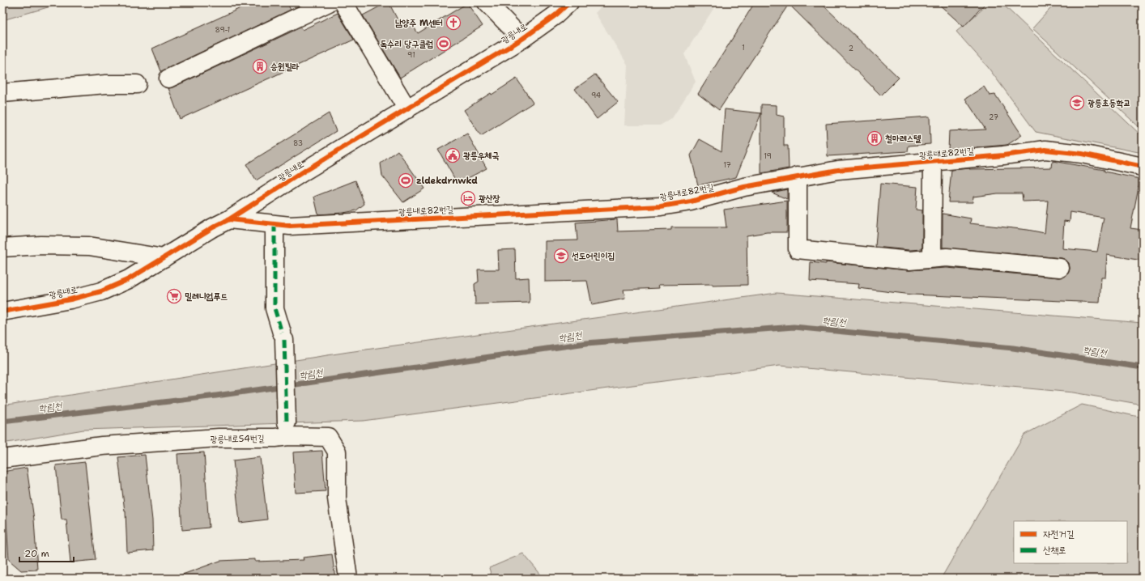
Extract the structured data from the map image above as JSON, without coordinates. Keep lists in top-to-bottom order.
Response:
{
  "streets": {
    "street": ["광릉내로", "광릉내로82번길", "광릉내로54번길"]
  },
  "crossings": [
    ["광릉내로", "광릉내로82번길"]
  ],
  "water": ["학림천"],
  "places": {
    "church": ["남양주 M센터"],
    "sports": ["독수리 당구클럽", "zldekdrnwkd"],
    "building": ["승원빌라", "철마레스텔"],
    "school or university": ["광릉초등학교", "선도어린이집"],
    "public building": ["광릉우체국"],
    "hotel": ["광산장"],
    "supermarket": ["밀레니엄푸드"]
  },
  "house_numbers": [
    "89-1",
    "1",
    "2",
    "91",
    "94",
    "27",
    "83",
    "19",
    "17"
  ],
  "legend": ["자전거길", "산책로"],
  "scale_bar": "20 m"
}
